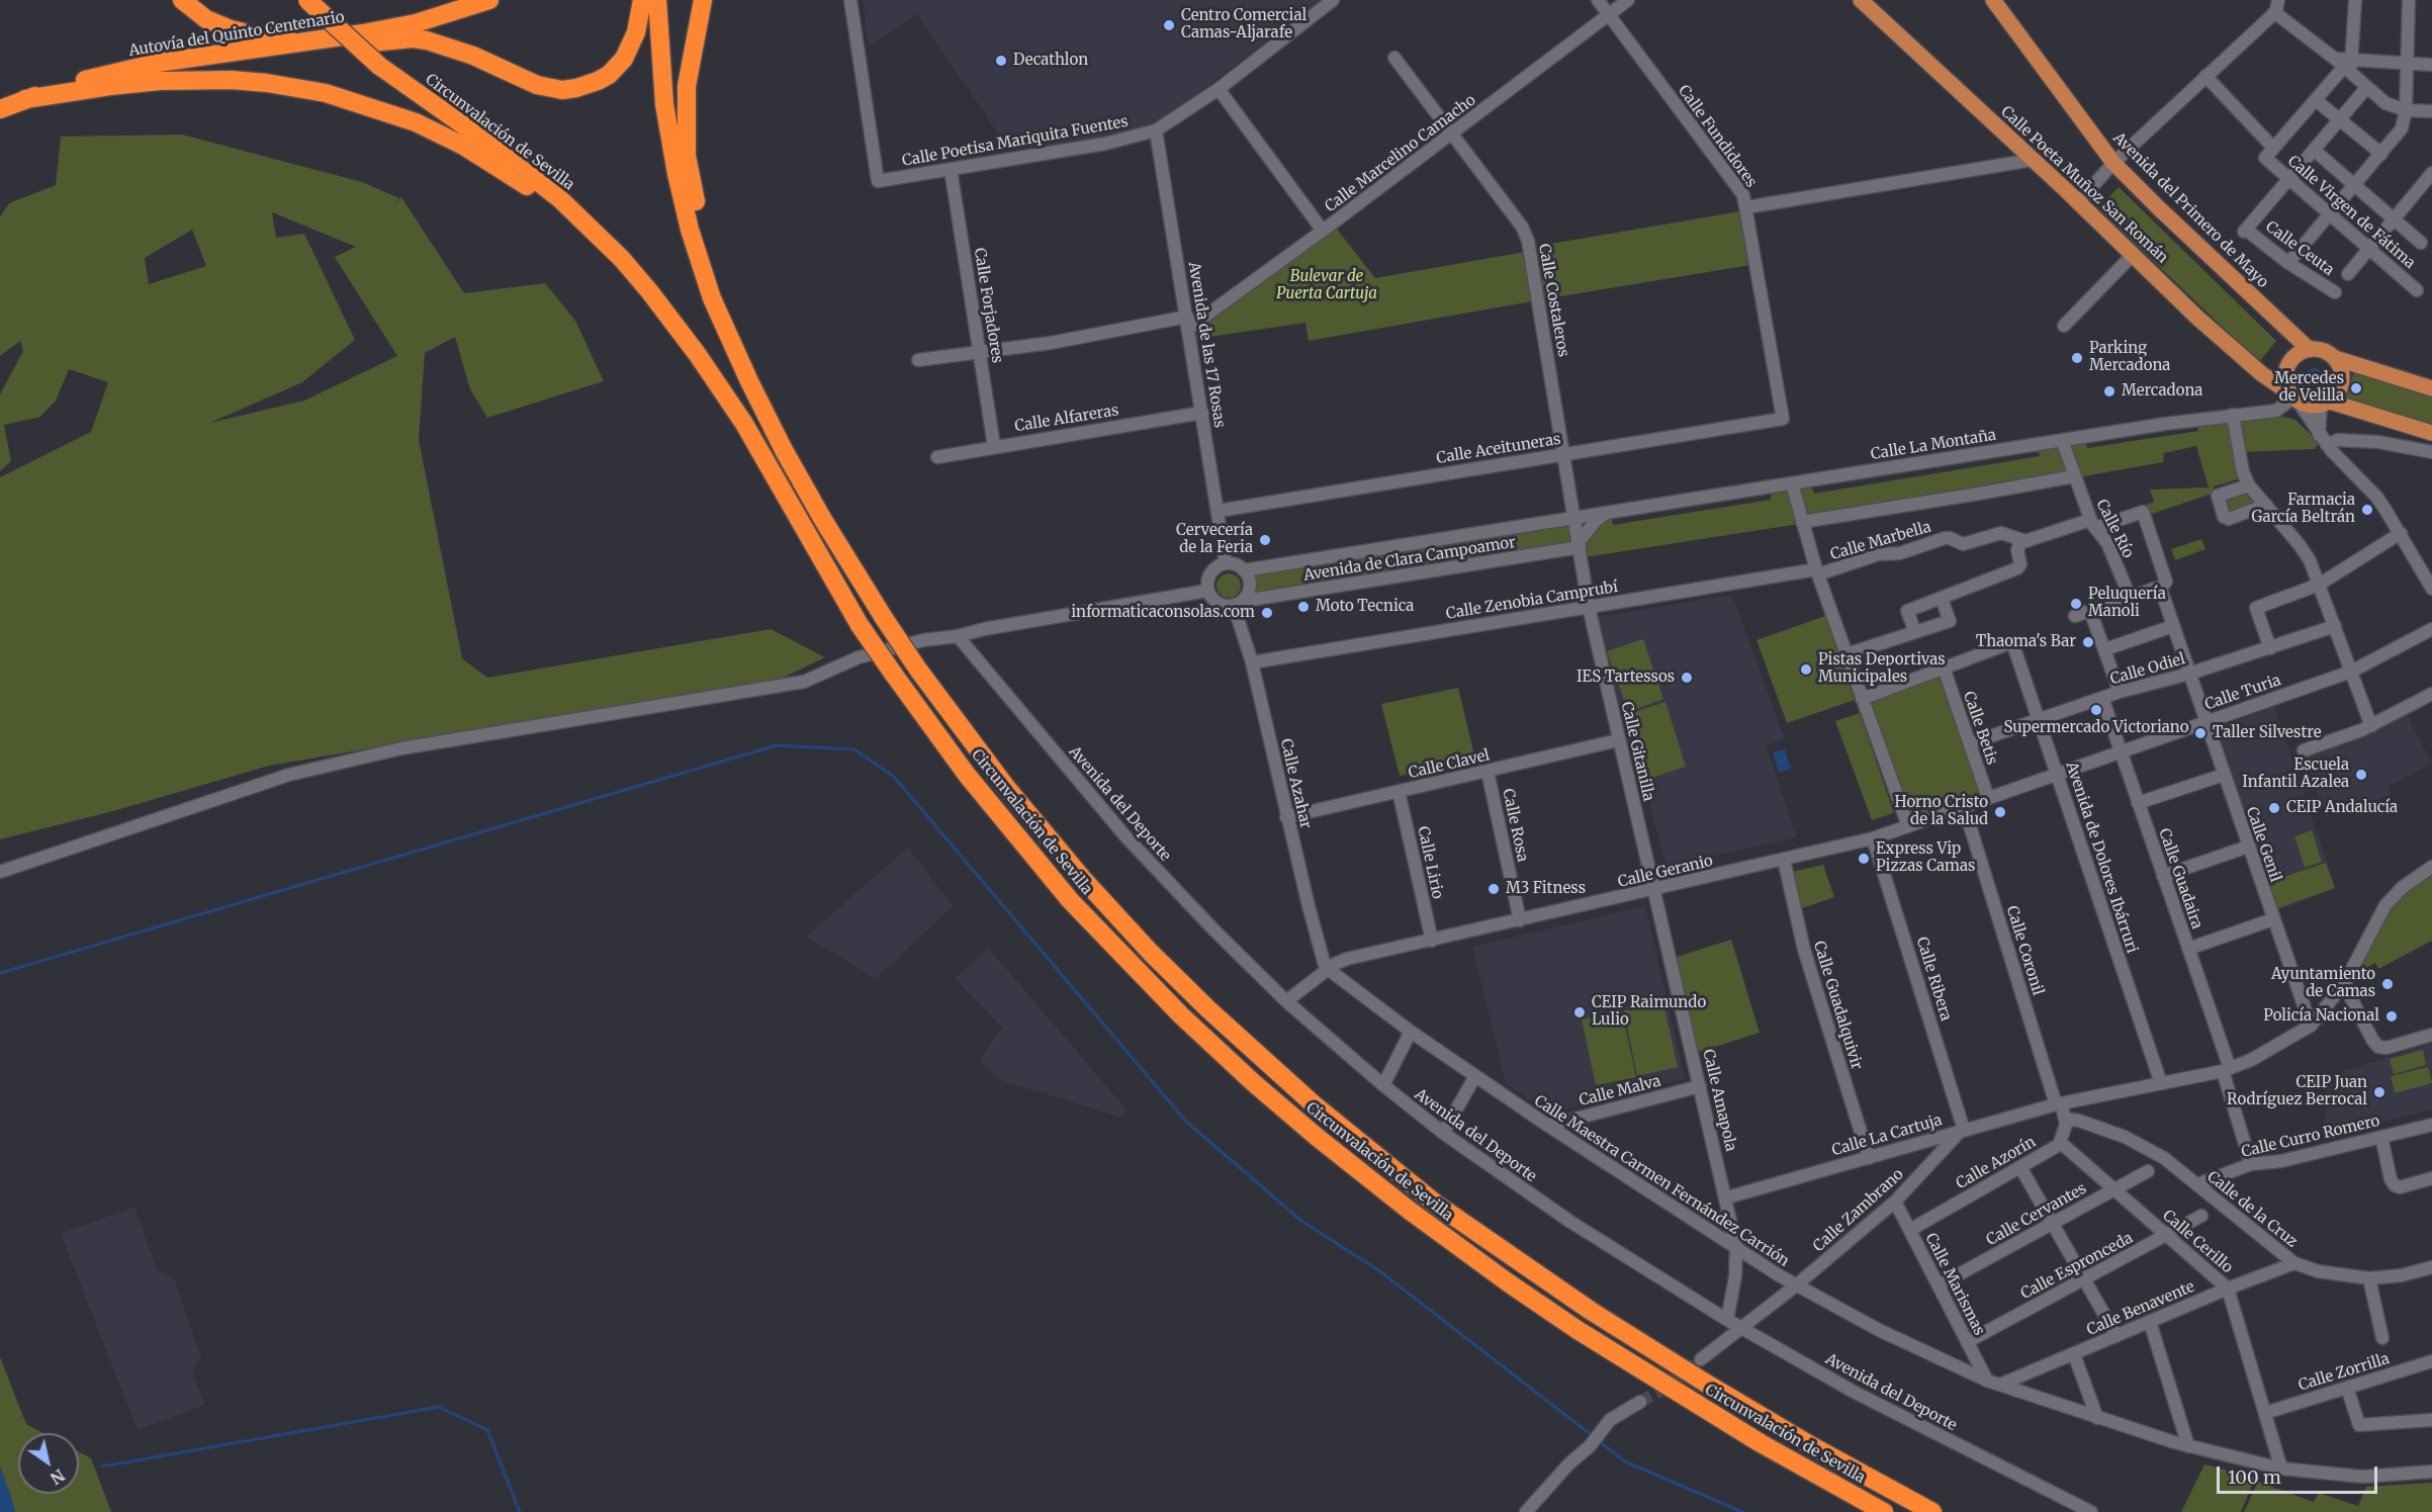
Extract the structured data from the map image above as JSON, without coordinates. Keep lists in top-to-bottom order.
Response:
{
  "streets": {
    "highway": ["Autovía del Quinto Centenario", "Circunvalación de Sevilla"],
    "main road": ["Calle Poeta Muñoz San Román", "Avenida del Primero de Mayo"],
    "street": [
      "Calle Fundidores",
      "Calle Poetisa Mariquita Fuentes",
      "Calle Marcelino Camacho",
      "Calle Virgen de Fátima",
      "Calle Ceuta",
      "Calle Costaleros",
      "Calle Forjadores",
      "Avenida de las 17 Rosas",
      "Calle Alfareras",
      "Calle La Montaña",
      "Calle Aceituneras",
      "Calle Río",
      "Calle Marbella",
      "Avenida de Clara Campoamor",
      "Calle Zenobia Camprubí",
      "Calle Odiel",
      "Calle Turia",
      "Calle Betis",
      "Calle Gitanilla",
      "Calle Clavel",
      "Calle Azahar",
      "Avenida del Deporte",
      "Calle Rosa",
      "Calle Genil",
      "Avenida de Dolores Ibárruri",
      "Calle Lirio",
      "Calle Geranio",
      "Calle Guadaira",
      "Calle Coronil",
      "Calle Ribera",
      "Calle Guadalquivir",
      "Calle Malva",
      "Calle Amapola",
      "Calle La Cartuja",
      "Calle Curro Romero",
      "Calle Azorín",
      "Calle Maestra Carmen Fernández Carrión",
      "Calle de la Cruz",
      "Calle Zambrano",
      "Calle Cervantes",
      "Calle Cerillo",
      "Calle Espronceda",
      "Calle Marismas",
      "Calle Benavente",
      "Calle Zorrilla"
    ]
  },
  "crossings": [
    ["Calle Fundidores", "Calle Marcelino Camacho"],
    ["Calle Fundidores", "Calle Aceituneras"],
    ["Calle Poetisa Mariquita Fuentes", "Calle Forjadores"],
    ["Calle Poetisa Mariquita Fuentes", "Avenida de las 17 Rosas"],
    ["Calle Marcelino Camacho", "Calle Costaleros"],
    ["Calle Marcelino Camacho", "Calle Forjadores"],
    ["Calle Marcelino Camacho", "Avenida de las 17 Rosas"],
    ["Calle Poeta Muñoz San Román", "Avenida del Primero de Mayo"],
    ["Calle Poeta Muñoz San Román", "Calle La Montaña"],
    ["Avenida del Primero de Mayo", "Calle La Montaña"],
    ["Calle Virgen de Fátima", "Calle Ceuta"],
    ["Calle Costaleros", "Calle La Montaña"],
    ["Calle Costaleros", "Calle Aceituneras"],
    ["Calle Costaleros", "Avenida de Clara Campoamor"],
    ["Calle Costaleros", "Calle Gitanilla"],
    ["Calle Forjadores", "Calle Alfareras"],
    ["Avenida de las 17 Rosas", "Calle Alfareras"],
    ["Avenida de las 17 Rosas", "Calle Aceituneras"],
    ["Avenida de las 17 Rosas", "Avenida de Clara Campoamor"],
    ["Avenida de las 17 Rosas", "Calle Azahar"],
    ["Calle La Montaña", "Calle Río"],
    ["Calle La Montaña", "Avenida de Clara Campoamor"],
    ["Calle Río", "Calle Marbella"],
    ["Calle Marbella", "Calle Zenobia Camprubí"],
    ["Calle Marbella", "Calle Genil"],
    ["Avenida de Clara Campoamor", "Calle Gitanilla"],
    ["Avenida de Clara Campoamor", "Calle Azahar"],
    ["Calle Zenobia Camprubí", "Calle Gitanilla"],
    ["Calle Zenobia Camprubí", "Calle Azahar"],
    ["Calle Odiel", "Calle Betis"],
    ["Calle Odiel", "Calle Genil"],
    ["Calle Odiel", "Avenida de Dolores Ibárruri"],
    ["Calle Odiel", "Calle Guadaira"],
    ["Calle Turia", "Calle Genil"],
    ["Calle Turia", "Avenida de Dolores Ibárruri"],
    ["Calle Turia", "Calle Geranio"],
    ["Calle Turia", "Calle Guadaira"],
    ["Calle Betis", "Avenida de Dolores Ibárruri"],
    ["Calle Betis", "Calle Geranio"],
    ["Calle Gitanilla", "Calle Clavel"],
    ["Calle Gitanilla", "Calle Geranio"],
    ["Calle Gitanilla", "Calle Amapola"],
    ["Calle Clavel", "Calle Azahar"],
    ["Calle Clavel", "Calle Rosa"],
    ["Calle Clavel", "Calle Lirio"],
    ["Calle Azahar", "Calle Geranio"],
    ["Calle Azahar", "Calle Maestra Carmen Fernández Carrión"],
    ["Avenida del Deporte", "Calle Geranio"],
    ["Avenida del Deporte", "Calle Amapola"],
    ["Avenida del Deporte", "Calle Zambrano"],
    ["Calle Rosa", "Calle Geranio"],
    ["Calle Genil", "Calle La Cartuja"],
    ["Avenida de Dolores Ibárruri", "Calle Geranio"],
    ["Avenida de Dolores Ibárruri", "Calle La Cartuja"],
    ["Calle Lirio", "Calle Geranio"],
    ["Calle Geranio", "Calle Coronil"],
    ["Calle Geranio", "Calle Ribera"],
    ["Calle Geranio", "Calle Guadalquivir"],
    ["Calle Geranio", "Calle Amapola"],
    ["Calle Geranio", "Calle Maestra Carmen Fernández Carrión"],
    ["Calle Guadaira", "Calle La Cartuja"],
    ["Calle Guadaira", "Calle Curro Romero"],
    ["Calle Coronil", "Calle La Cartuja"],
    ["Calle Coronil", "Calle Azorín"],
    ["Calle Ribera", "Calle La Cartuja"],
    ["Calle Ribera", "Calle Zambrano"],
    ["Calle Guadalquivir", "Calle La Cartuja"],
    ["Calle Malva", "Calle Amapola"],
    ["Calle Malva", "Calle Maestra Carmen Fernández Carrión"],
    ["Calle Amapola", "Calle La Cartuja"],
    ["Calle Amapola", "Calle Maestra Carmen Fernández Carrión"],
    ["Calle La Cartuja", "Calle Azorín"],
    ["Calle La Cartuja", "Calle Zambrano"],
    ["Calle Curro Romero", "Calle de la Cruz"],
    ["Calle Azorín", "Calle de la Cruz"],
    ["Calle Azorín", "Calle Cerillo"],
    ["Calle Azorín", "Calle Marismas"],
    ["Calle Maestra Carmen Fernández Carrión", "Calle Zambrano"],
    ["Calle Maestra Carmen Fernández Carrión", "Calle Cerillo"],
    ["Calle Maestra Carmen Fernández Carrión", "Calle Marismas"],
    ["Calle Maestra Carmen Fernández Carrión", "Calle Benavente"],
    ["Calle de la Cruz", "Calle Benavente"],
    ["Calle Zambrano", "Calle Marismas"],
    ["Calle Cervantes", "Calle Cerillo"],
    ["Calle Cervantes", "Calle Marismas"],
    ["Calle Cerillo", "Calle Espronceda"],
    ["Calle Cerillo", "Calle Benavente"],
    ["Calle Cerillo", "Calle Zorrilla"],
    ["Calle Espronceda", "Calle Marismas"]
  ],
  "parks": ["Bulevar de Puerta Cartuja"],
  "places": [
    "Centro Comercial Camas-Aljarafe",
    "Decathlon",
    "Parking Mercadona",
    "Mercedes de Velilla",
    "Mercadona",
    "Farmacia García Beltrán",
    "Cervecería de la Feria",
    "Peluquería Manoli",
    "Moto Tecnica",
    "informaticaconsolas.com",
    "Thaoma's Bar",
    "Pistas Deportivas Municipales",
    "IES Tartessos",
    "Supermercado Victoriano",
    "Taller Silvestre",
    "Escuela Infantil Azalea",
    "CEIP Andalucía",
    "Horno Cristo de la Salud",
    "Express Vip Pizzas Camas",
    "M3 Fitness",
    "Ayuntamiento de Camas",
    "CEIP Raimundo Lulio",
    "Policía Nacional",
    "CEIP Juan Rodríguez Berrocal"
  ],
  "scale_bar": "100 m",
  "north": "bottom right"
}
